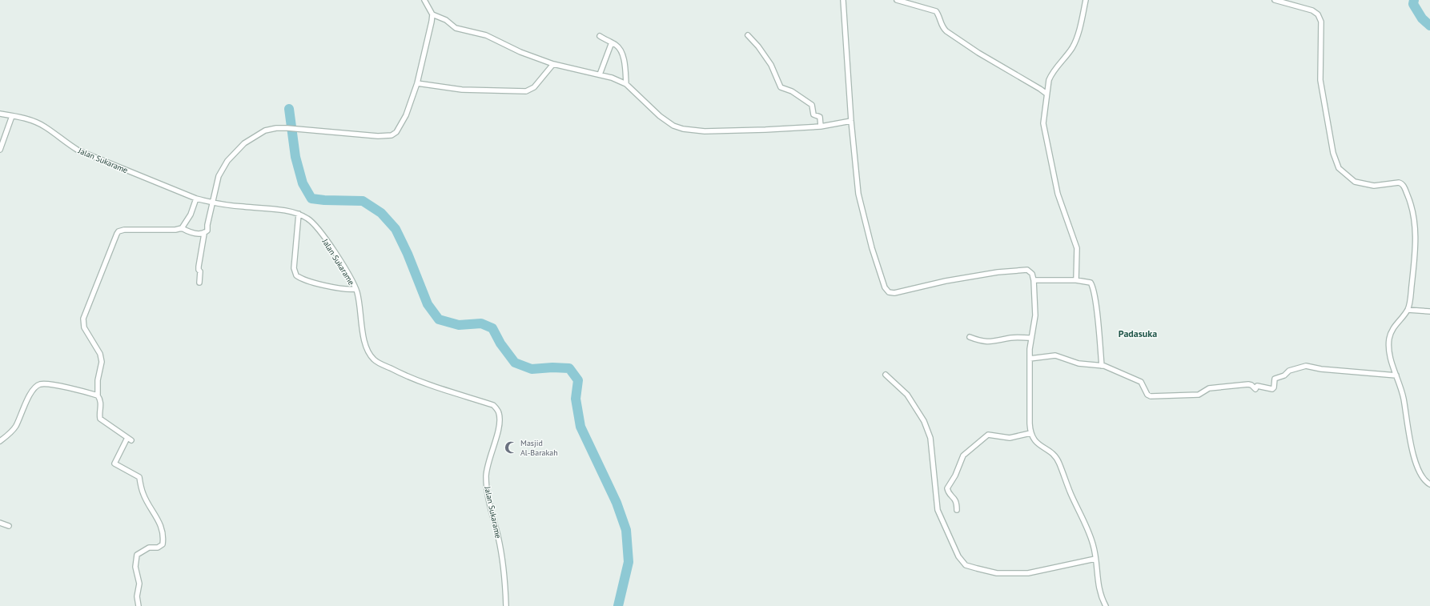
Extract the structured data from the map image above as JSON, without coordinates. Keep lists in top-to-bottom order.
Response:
{
  "streets": {
    "street": ["Jalan Sukarame"]
  },
  "districts": ["Padasuka"],
  "places": {
    "mosque": ["Masjid Al-Barakah"]
  }
}
